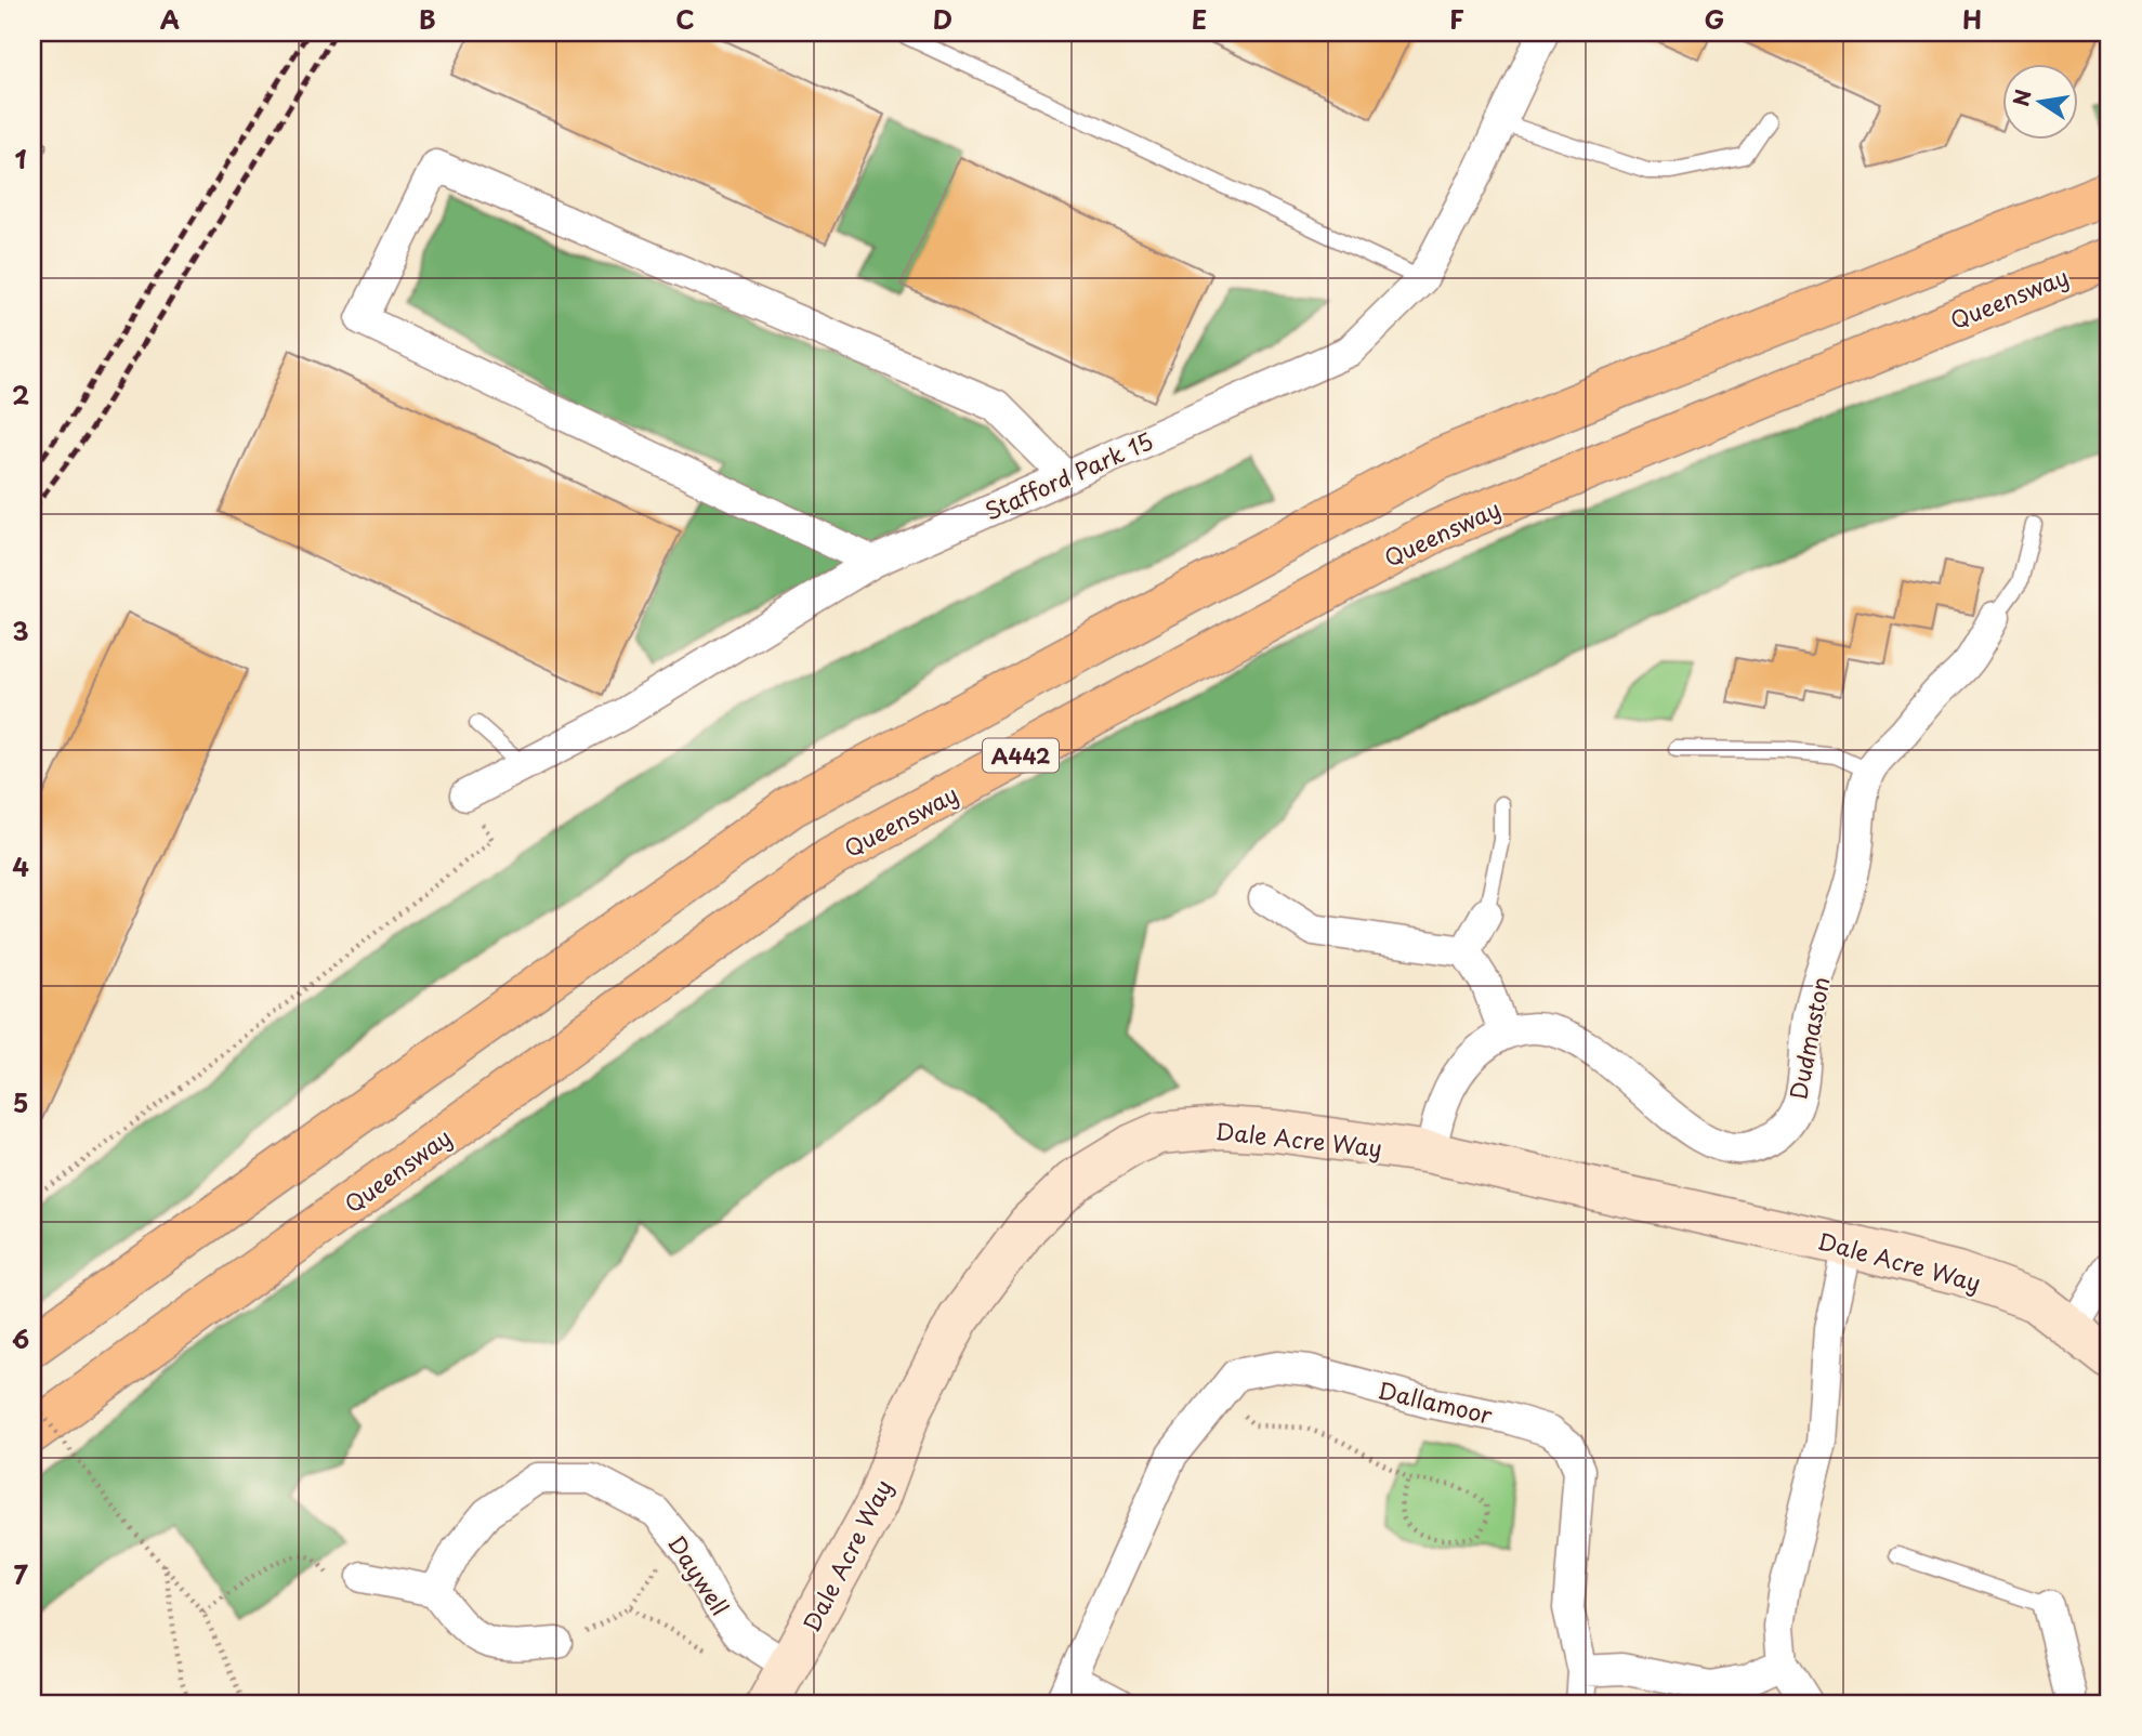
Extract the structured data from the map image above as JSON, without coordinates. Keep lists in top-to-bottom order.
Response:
{
  "streets": {
    "highway": ["Queensway", "A442"],
    "street": [
      "Stafford Park 15",
      "Dudmaston",
      "Dale Acre Way",
      "Dallamoor",
      "Daywell"
    ]
  },
  "crossings": [
    ["Dale Acre Way", "Daywell"]
  ],
  "north": "left",
  "grid": {
    "columns": [
      "A",
      "B",
      "C",
      "D",
      "E",
      "F",
      "G",
      "H"
    ],
    "rows": [
      "1",
      "2",
      "3",
      "4",
      "5",
      "6",
      "7"
    ]
  }
}
